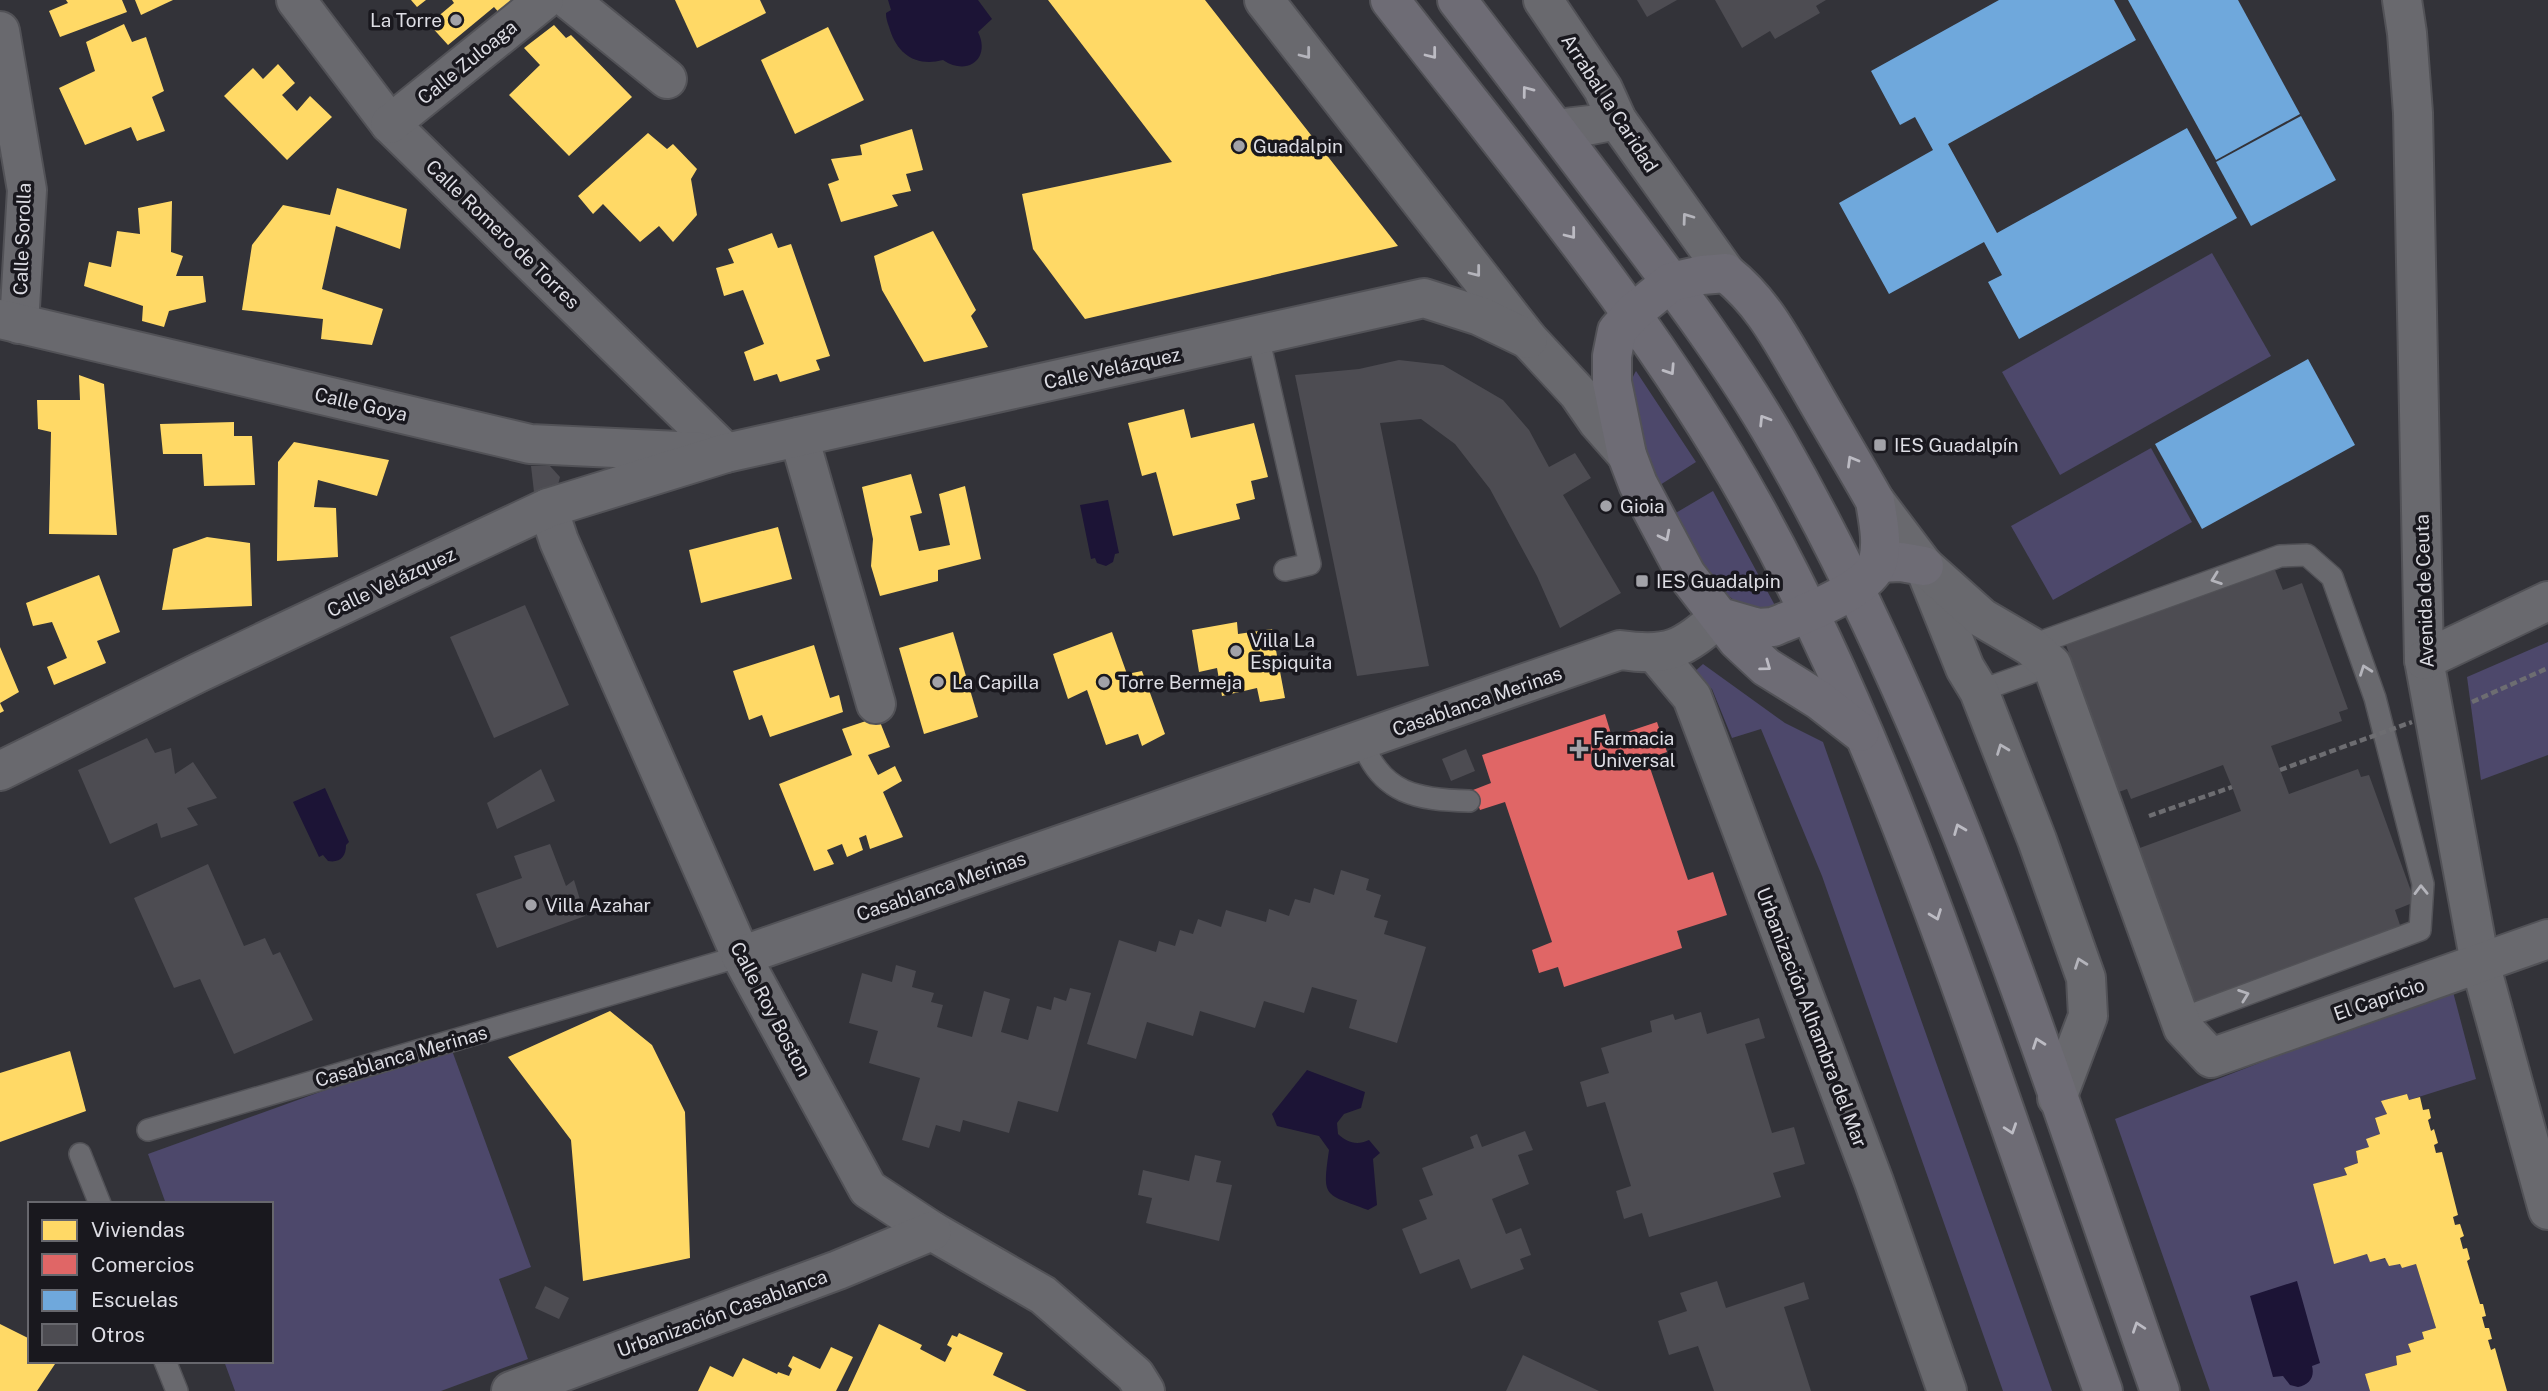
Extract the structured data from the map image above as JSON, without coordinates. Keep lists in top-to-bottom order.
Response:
{
  "streets": {
    "street": [
      "Calle Zuloaga",
      "Arrabal la Caridad",
      "Calle Romero de Torres",
      "Calle Sorolla",
      "Calle Velázquez",
      "Calle Goya",
      "Avenida de Ceuta",
      "Casablanca Merinas",
      "El Capricio",
      "Calle Roy Boston",
      "Urbanización Alhambra del Mar",
      "Urbanización Casablanca"
    ]
  },
  "crossings": [
    ["Calle Zuloaga", "Calle Romero de Torres"],
    ["Calle Romero de Torres", "Calle Velázquez"],
    ["Calle Romero de Torres", "Calle Goya"],
    ["Calle Sorolla", "Calle Goya"],
    ["Calle Velázquez", "Calle Goya"],
    ["Calle Velázquez", "Calle Roy Boston"],
    ["Avenida de Ceuta", "El Capricio"],
    ["Casablanca Merinas", "Calle Roy Boston"],
    ["Casablanca Merinas", "Urbanización Alhambra del Mar"],
    ["Calle Roy Boston", "Urbanización Casablanca"]
  ],
  "places": {
    "other": [
      "La Torre",
      "Guadalpin",
      "Gioia",
      "Villa La Espiquita",
      "La Capilla",
      "Torre Bermeja",
      "Villa Azahar"
    ],
    "transit": ["IES Guadalpín", "IES Guadalpin"],
    "health": ["Farmacia Universal"]
  },
  "legend": [
    "Viviendas",
    "Comercios",
    "Escuelas",
    "Otros"
  ]
}
